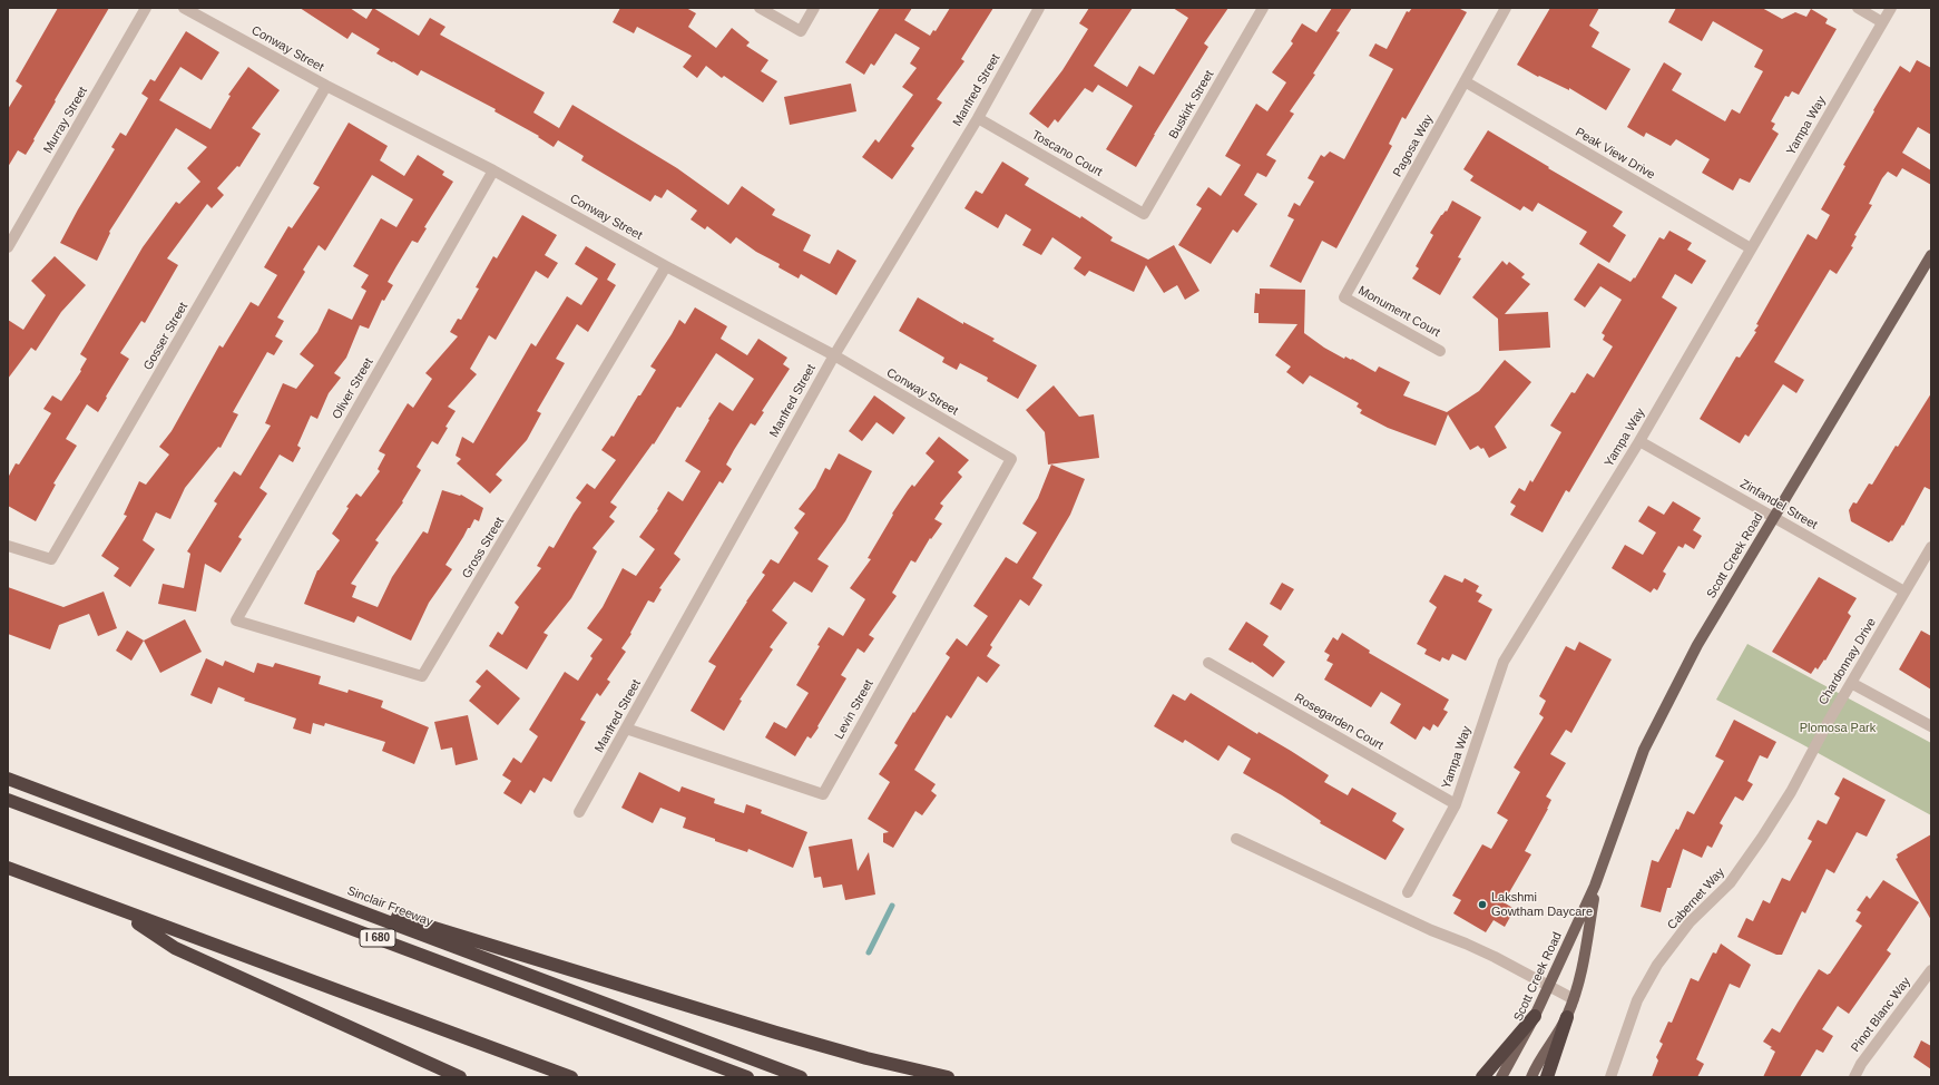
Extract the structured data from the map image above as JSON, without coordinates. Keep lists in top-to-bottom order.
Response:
{
  "streets": {
    "highway": ["Sinclair Freeway", "I 680"],
    "main road": ["Scott Creek Road"],
    "street": [
      "Conway Street",
      "Manfred Street",
      "Buskirk Street",
      "Murray Street",
      "Yampa Way",
      "Pagosa Way",
      "Toscano Court",
      "Peak View Drive",
      "Monument Court",
      "Gosser Street",
      "Oliver Street",
      "Zinfandel Street",
      "Gross Street",
      "Chardonnay Drive",
      "Levin Street",
      "Rosegarden Court",
      "Cabernet Way",
      "Pinot Blanc Way"
    ]
  },
  "crossings": [
    ["Conway Street", "Manfred Street"],
    ["Conway Street", "Gosser Street"],
    ["Conway Street", "Oliver Street"],
    ["Conway Street", "Gross Street"],
    ["Conway Street", "Levin Street"],
    ["Manfred Street", "Toscano Court"],
    ["Manfred Street", "Levin Street"],
    ["Buskirk Street", "Toscano Court"],
    ["Yampa Way", "Peak View Drive"],
    ["Yampa Way", "Zinfandel Street"],
    ["Yampa Way", "Rosegarden Court"],
    ["Pagosa Way", "Peak View Drive"],
    ["Pagosa Way", "Monument Court"],
    ["Oliver Street", "Gross Street"],
    ["Zinfandel Street", "Scott Creek Road"],
    ["Zinfandel Street", "Chardonnay Drive"],
    ["Chardonnay Drive", "Cabernet Way"]
  ],
  "parks": ["Plomosa Park"],
  "places": ["Lakshmi Gowtham Daycare"]
}
